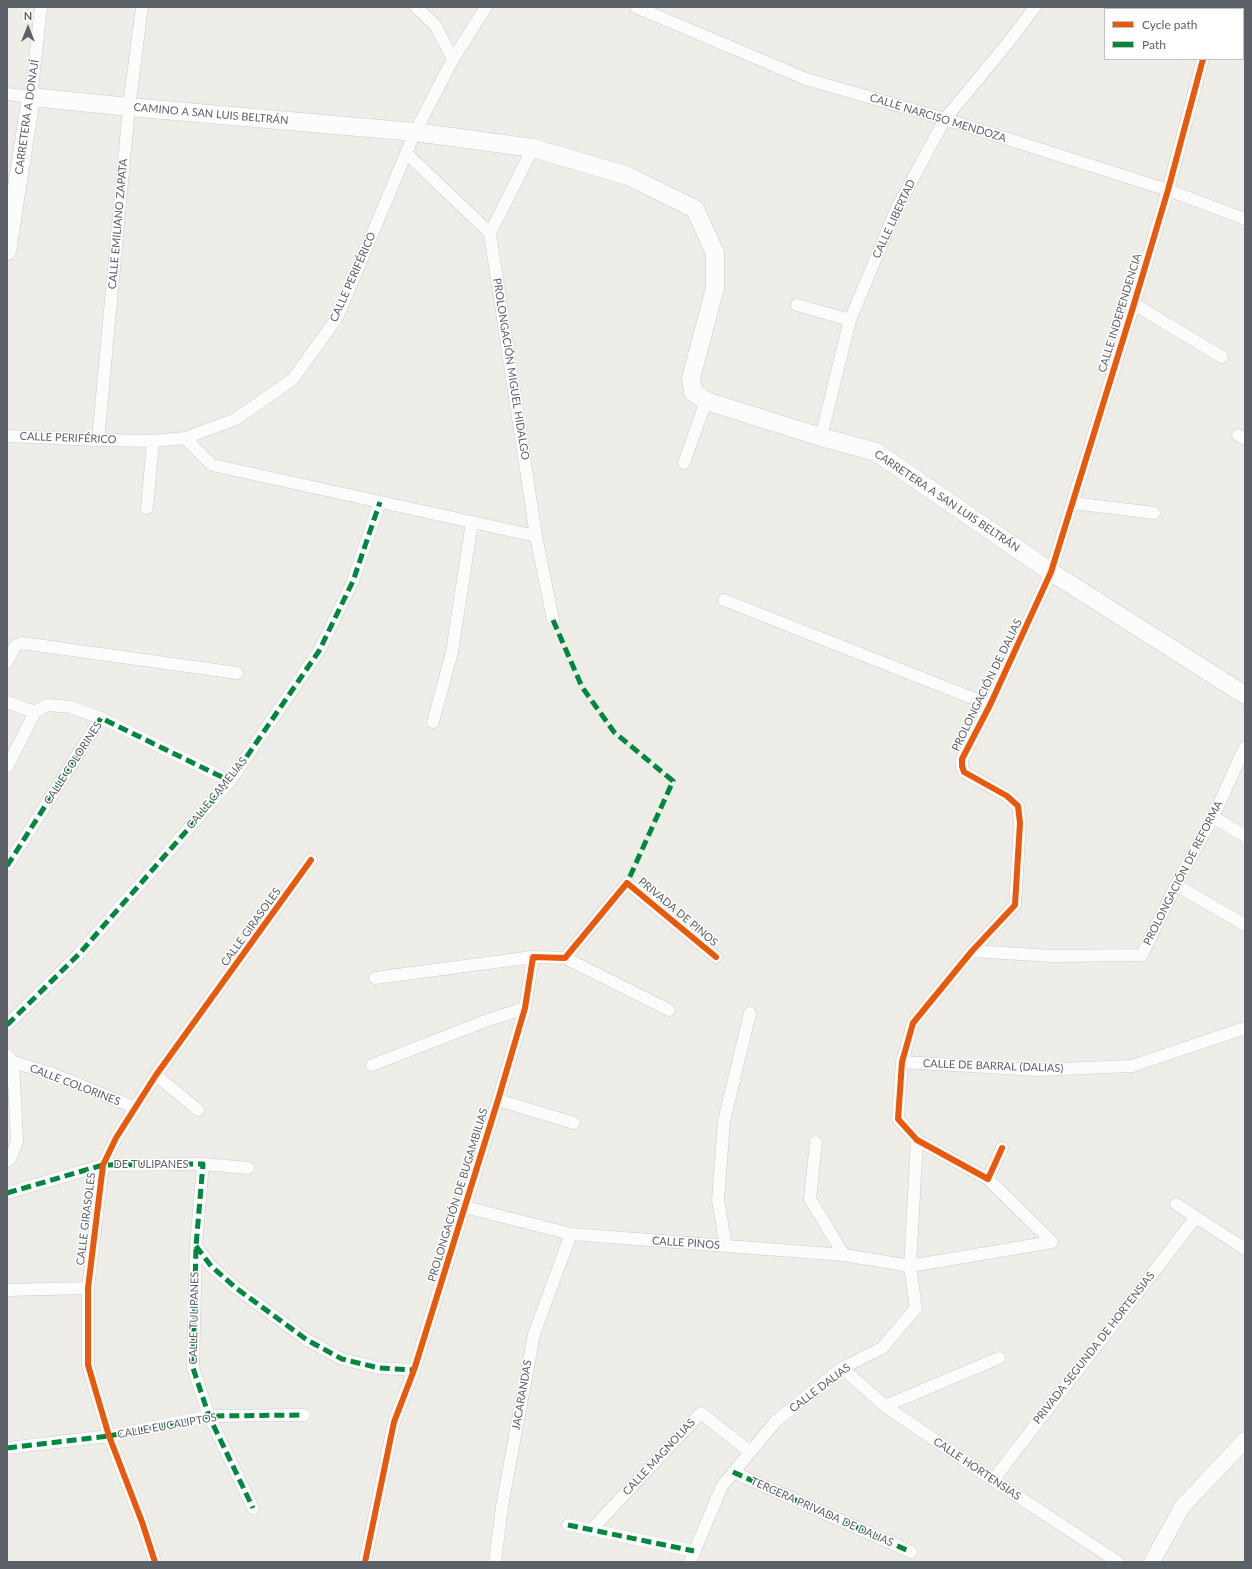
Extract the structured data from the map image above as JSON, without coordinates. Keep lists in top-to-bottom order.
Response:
{
  "streets": {
    "main road": ["CAMINO A SAN LUIS BELTRÁN", "CARRETERA A DONAJÍ", "CARRETERA A SAN LUIS BELTRÁN"],
    "street": [
      "CALLE NARCISO MENDOZA",
      "CALLE LIBERTAD",
      "CALLE EMILIANO ZAPATA",
      "CALLE PERIFÉRICO",
      "CALLE INDEPENDENCIA",
      "PROLONGACIÓN MIGUEL HIDALGO",
      "PROLONGACIÓN DE DALIAS",
      "CALLE COLORINES",
      "CALLE CAMELIAS",
      "PROLONGACIÓN DE REFORMA",
      "PRIVADA DE PINOS",
      "CALLE GIRASOLES",
      "CALLE DE BARRAL (DALIAS)",
      "DE TULIPANES",
      "PROLONGACIÓN DE BUGAMBILIAS",
      "CALLE PINOS",
      "CALLE TULIPANES",
      "PRIVADA SEGUNDA DE HORTENSIAS",
      "CALLE DALIAS",
      "JACARANDAS",
      "CALLE EUCALIPTOS",
      "CALLE MAGNOLIAS",
      "CALLE HORTENSIAS",
      "TERCERA PRIVADA DE DALIAS"
    ]
  },
  "crossings": [
    ["CAMINO A SAN LUIS BELTRÁN", "CARRETERA A DONAJÍ"],
    ["CAMINO A SAN LUIS BELTRÁN", "CALLE EMILIANO ZAPATA"],
    ["CAMINO A SAN LUIS BELTRÁN", "CALLE PERIFÉRICO"],
    ["CAMINO A SAN LUIS BELTRÁN", "CARRETERA A SAN LUIS BELTRÁN"],
    ["CALLE NARCISO MENDOZA", "CALLE LIBERTAD"],
    ["CALLE NARCISO MENDOZA", "CALLE INDEPENDENCIA"],
    ["CALLE LIBERTAD", "CARRETERA A SAN LUIS BELTRÁN"],
    ["CALLE EMILIANO ZAPATA", "CALLE PERIFÉRICO"],
    ["CALLE PERIFÉRICO", "CARRETERA A SAN LUIS BELTRÁN"],
    ["CALLE INDEPENDENCIA", "CARRETERA A SAN LUIS BELTRÁN"],
    ["CALLE INDEPENDENCIA", "PROLONGACIÓN DE DALIAS"],
    ["CARRETERA A SAN LUIS BELTRÁN", "PROLONGACIÓN DE DALIAS"],
    ["PROLONGACIÓN DE DALIAS", "PROLONGACIÓN DE REFORMA"],
    ["PROLONGACIÓN DE DALIAS", "CALLE DE BARRAL (DALIAS)"],
    ["PROLONGACIÓN DE DALIAS", "CALLE PINOS"],
    ["PROLONGACIÓN DE DALIAS", "CALLE DALIAS"],
    ["CALLE COLORINES", "CALLE CAMELIAS"],
    ["CALLE COLORINES", "CALLE GIRASOLES"],
    ["CALLE GIRASOLES", "DE TULIPANES"],
    ["CALLE GIRASOLES", "CALLE EUCALIPTOS"],
    ["DE TULIPANES", "CALLE TULIPANES"],
    ["PROLONGACIÓN DE BUGAMBILIAS", "CALLE PINOS"],
    ["CALLE PINOS", "CALLE DALIAS"],
    ["CALLE PINOS", "JACARANDAS"],
    ["CALLE TULIPANES", "CALLE EUCALIPTOS"],
    ["PRIVADA SEGUNDA DE HORTENSIAS", "CALLE HORTENSIAS"],
    ["CALLE DALIAS", "CALLE MAGNOLIAS"],
    ["CALLE DALIAS", "CALLE HORTENSIAS"],
    ["CALLE DALIAS", "TERCERA PRIVADA DE DALIAS"]
  ],
  "legend": ["Cycle path", "Path"],
  "north": "top"
}
